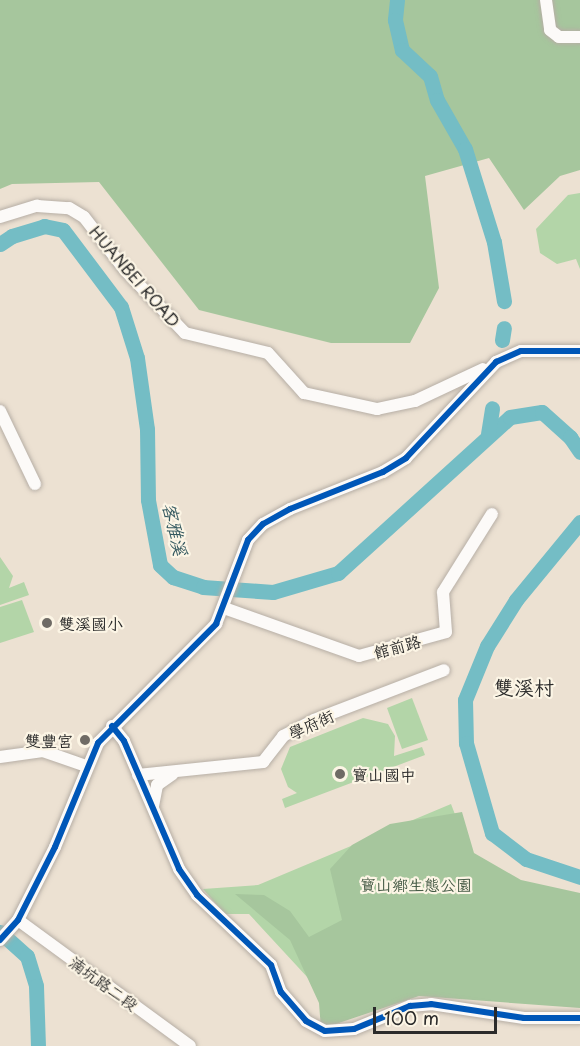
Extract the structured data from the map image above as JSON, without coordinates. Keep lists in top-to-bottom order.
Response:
{
  "streets": {
    "street": [
      "HUANBEI ROAD",
      "館前路",
      "學府街",
      "湳坑路二段"
    ]
  },
  "districts": ["雙溪村"],
  "water": ["客雅溪"],
  "parks": ["寶山鄉生態公園"],
  "places": ["雙溪國小", "雙豐宮", "寶山國中"],
  "scale_bar": "100 m"
}
